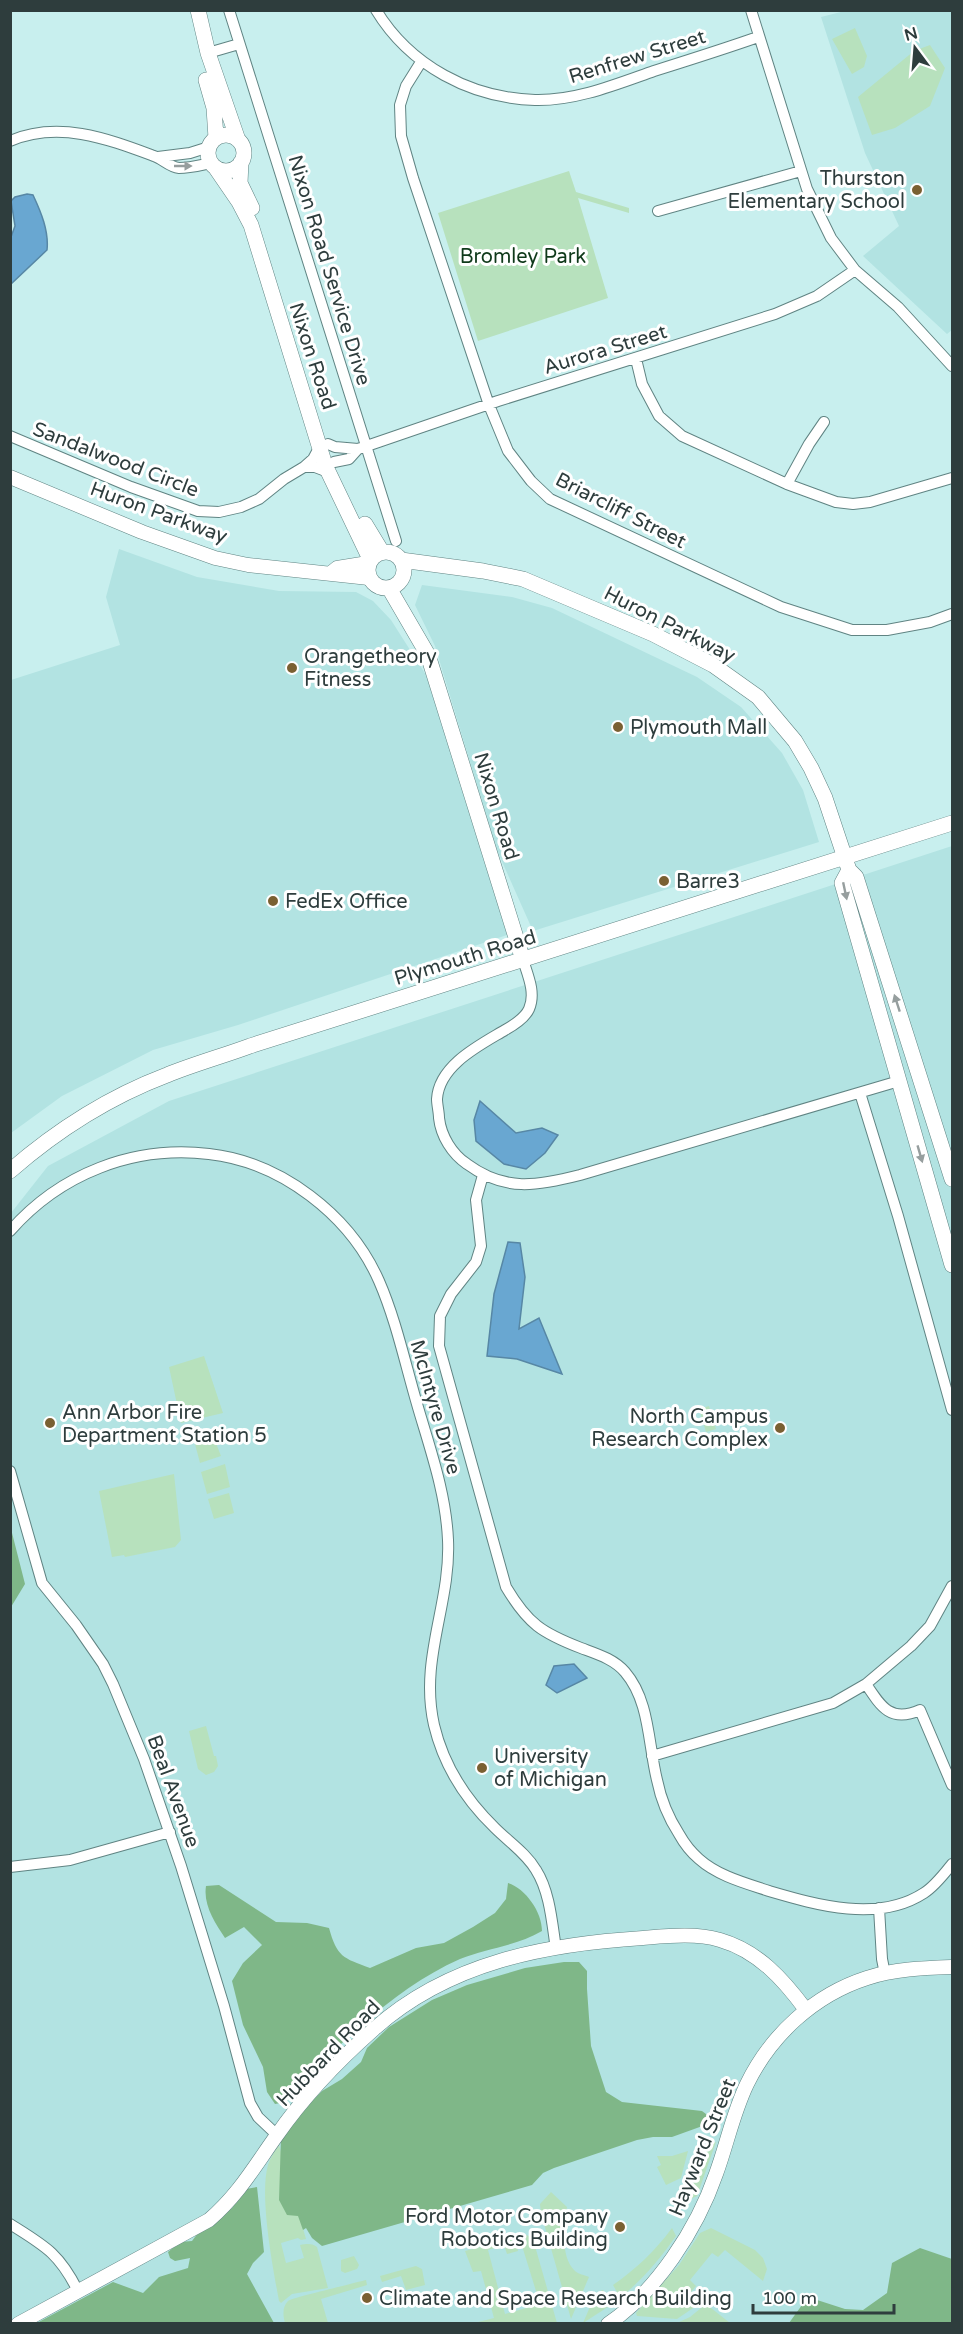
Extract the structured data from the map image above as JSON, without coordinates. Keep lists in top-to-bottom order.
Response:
{
  "streets": {
    "main road": ["Nixon Road", "Huron Parkway", "Plymouth Road"],
    "street": [
      "Renfrew Street",
      "Nixon Road Service Drive",
      "Aurora Street",
      "Sandalwood Circle",
      "Briarcliff Street",
      "McIntyre Drive",
      "Beal Avenue",
      "Hubbard Road",
      "Hayward Street"
    ]
  },
  "crossings": [
    ["Renfrew Street", "Briarcliff Street"],
    ["Nixon Road Service Drive", "Aurora Street"],
    ["Aurora Street", "Nixon Road"],
    ["Aurora Street", "Sandalwood Circle"],
    ["Aurora Street", "Briarcliff Street"],
    ["Nixon Road", "Sandalwood Circle"],
    ["Nixon Road", "Huron Parkway"],
    ["Nixon Road", "Plymouth Road"],
    ["Huron Parkway", "Plymouth Road"],
    ["McIntyre Drive", "Hubbard Road"],
    ["Beal Avenue", "Hubbard Road"],
    ["Hubbard Road", "Hayward Street"]
  ],
  "parks": ["Bromley Park"],
  "places": [
    "Thurston Elementary School",
    "Orangetheory Fitness",
    "Plymouth Mall",
    "Barre3",
    "FedEx Office",
    "Ann Arbor Fire Department Station 5",
    "North Campus Research Complex",
    "University of Michigan",
    "Ford Motor Company Robotics Building",
    "Climate and Space Research Building"
  ],
  "scale_bar": "100 m",
  "north": "top"
}
